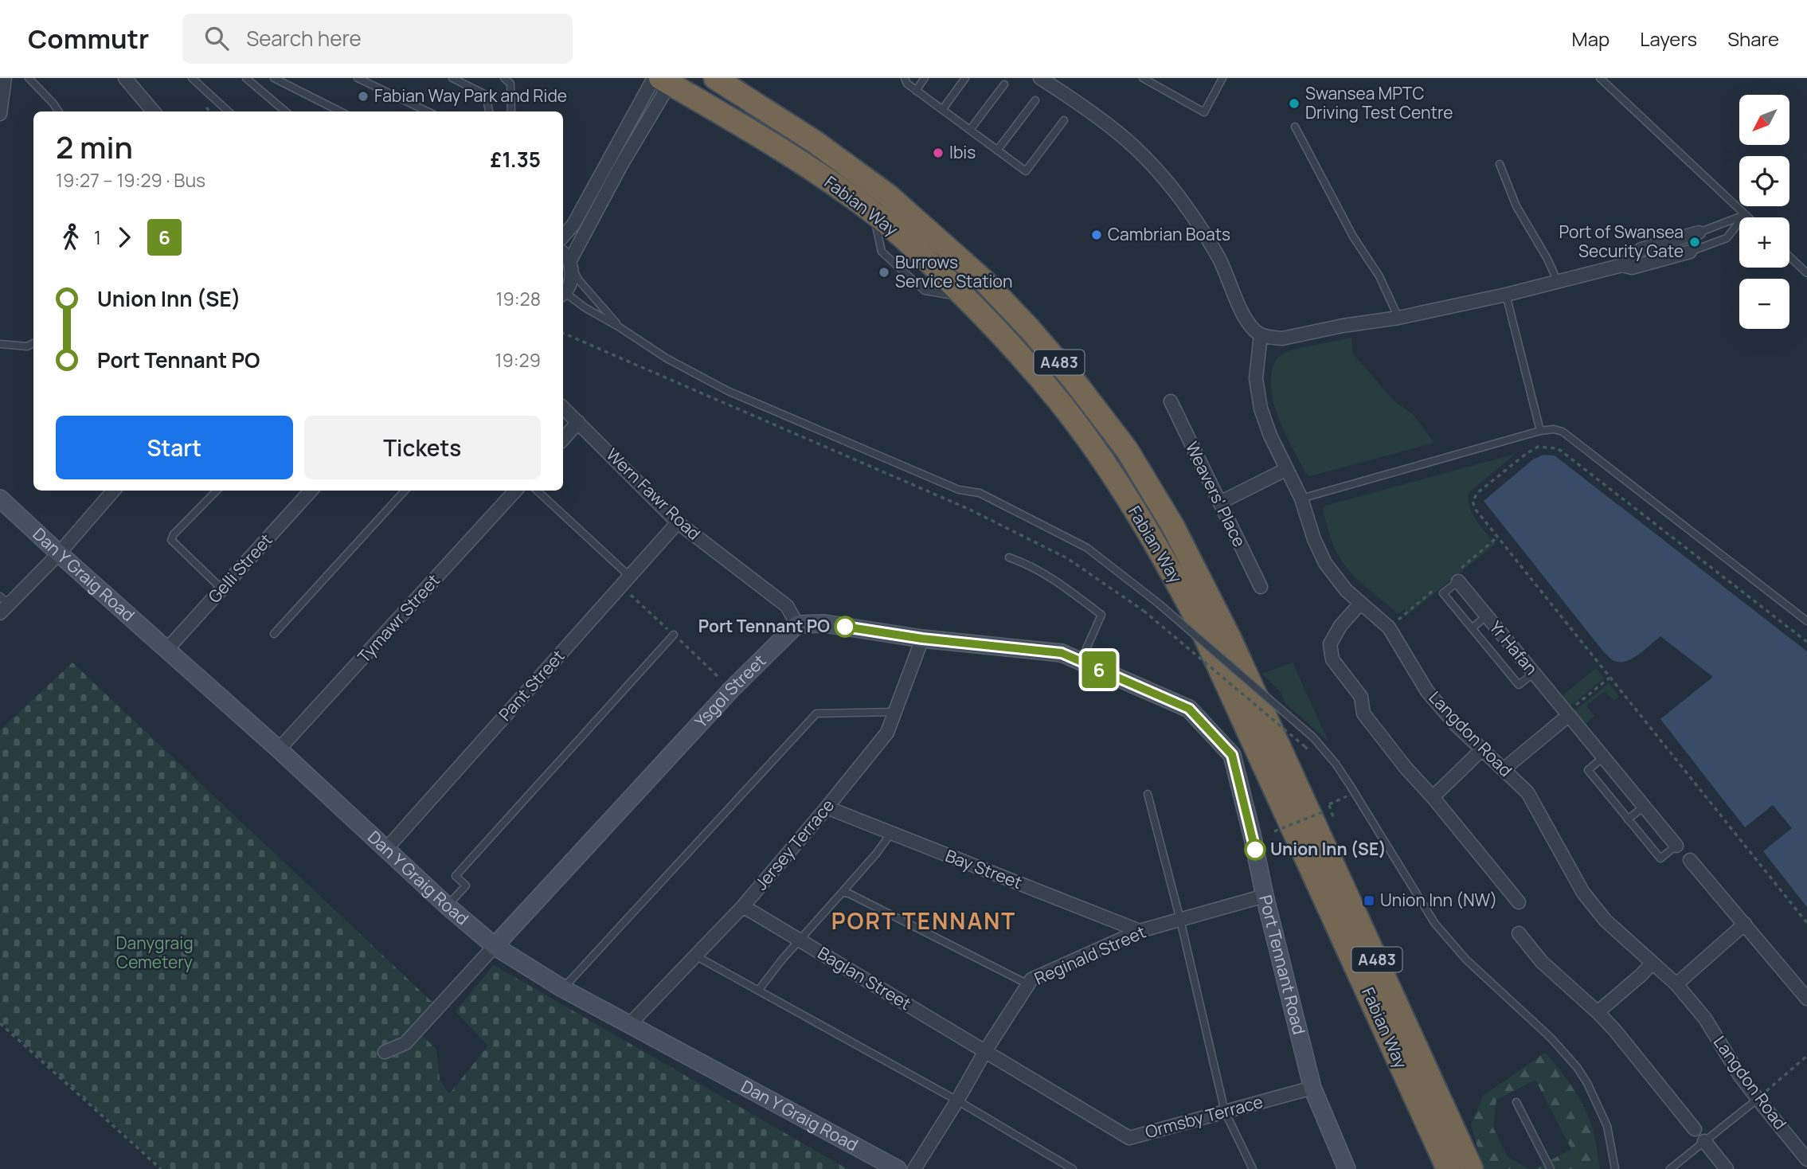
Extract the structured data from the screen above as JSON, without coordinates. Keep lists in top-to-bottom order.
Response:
{
  "streets": {
    "highway": ["Fabian Way", "A483"],
    "street": [
      "Wern Fawr Road",
      "Weavers' Place",
      "Gelli Street",
      "Dan Y Graig Road",
      "Tymawr Street",
      "Yr Hafan",
      "Pant Street",
      "Ysgol Street",
      "Langdon Road",
      "Jersey Terrace",
      "Bay Street",
      "Reginald Street",
      "Port Tennant Road",
      "Baglan Street",
      "Ormsby Terrace"
    ]
  },
  "crossings": [
    ["Wern Fawr Road", "Pant Street"],
    ["Wern Fawr Road", "Ysgol Street"],
    ["Gelli Street", "Dan Y Graig Road"],
    ["Dan Y Graig Road", "Tymawr Street"],
    ["Dan Y Graig Road", "Pant Street"],
    ["Dan Y Graig Road", "Ysgol Street"],
    ["Dan Y Graig Road", "Jersey Terrace"],
    ["Jersey Terrace", "Bay Street"],
    ["Jersey Terrace", "Baglan Street"],
    ["Bay Street", "Reginald Street"],
    ["Reginald Street", "Port Tennant Road"],
    ["Reginald Street", "Baglan Street"],
    ["Reginald Street", "Ormsby Terrace"],
    ["Port Tennant Road", "Ormsby Terrace"],
    ["Baglan Street", "Ormsby Terrace"]
  ],
  "districts": ["PORT TENNANT"],
  "parks": ["Danygraig Cemetery"],
  "places": {
    "other": [
      "Fabian Way Park and Ride",
      "Swansea MPTC Driving Test Centre",
      "Ibis",
      "Cambrian Boats",
      "Port of Swansea Security Gate",
      "Burrows Service Station",
      "Port Tennant PO",
      "Union Inn (SE)"
    ],
    "transit": ["Union Inn (NW)"]
  },
  "lines": ["bus line 6"],
  "north": "bottom left",
  "page": {
    "header": "Commutr",
    "search": "Search here",
    "nav": ["Map", "Layers", "Share"],
    "on_map": "6",
    "map_buttons": ["+", "−"],
    "heading": ["2 min", "19:27 – 19:29 · Bus", "£1.35"],
    "legs": ["1", "6"],
    "list": [
      {
        "name": "Union Inn (SE)",
        "value": "19:28"
      },
      {
        "name": "Port Tennant PO",
        "value": "19:29"
      }
    ],
    "buttons": ["Start", "Tickets"]
  }
}
